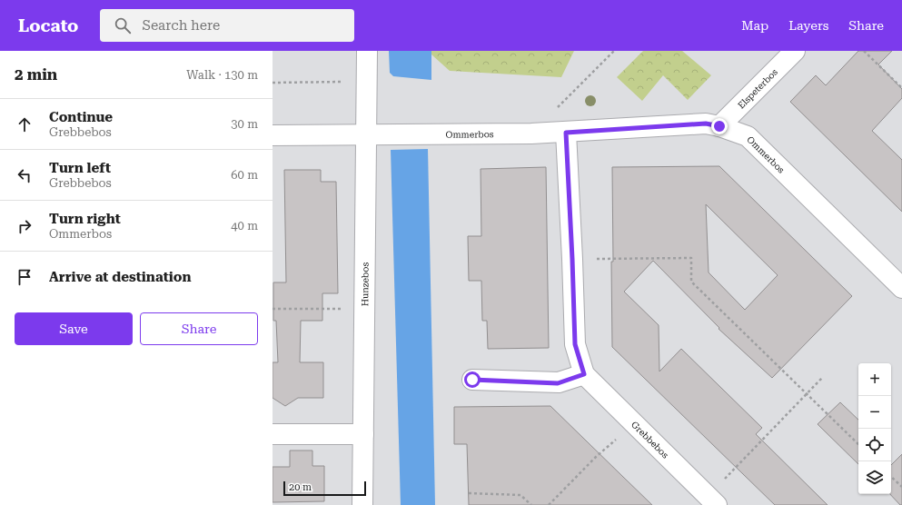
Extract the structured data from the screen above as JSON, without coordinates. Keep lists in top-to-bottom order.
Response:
{
  "streets": {
    "street": [
      "Elspeterbos",
      "Ommerbos",
      "Hunzebos",
      "Grebbebos"
    ]
  },
  "crossings": [
    ["Elspeterbos", "Ommerbos"],
    ["Ommerbos", "Hunzebos"],
    ["Ommerbos", "Grebbebos"]
  ],
  "scale_bar": "20 m",
  "page": {
    "header": "Locato",
    "search": "Search here",
    "nav": ["Map", "Layers", "Share"],
    "heading": ["2 min", "Walk · 130 m"],
    "list": [
      ["Continue", "Grebbebos", "30 m"],
      ["Turn left", "Grebbebos", "60 m"],
      ["Turn right", "Ommerbos", "40 m"],
      "Arrive at destination"
    ],
    "buttons": ["Save", "Share"],
    "map_buttons": ["+", "−"],
    "scale": "20 m"
  }
}
